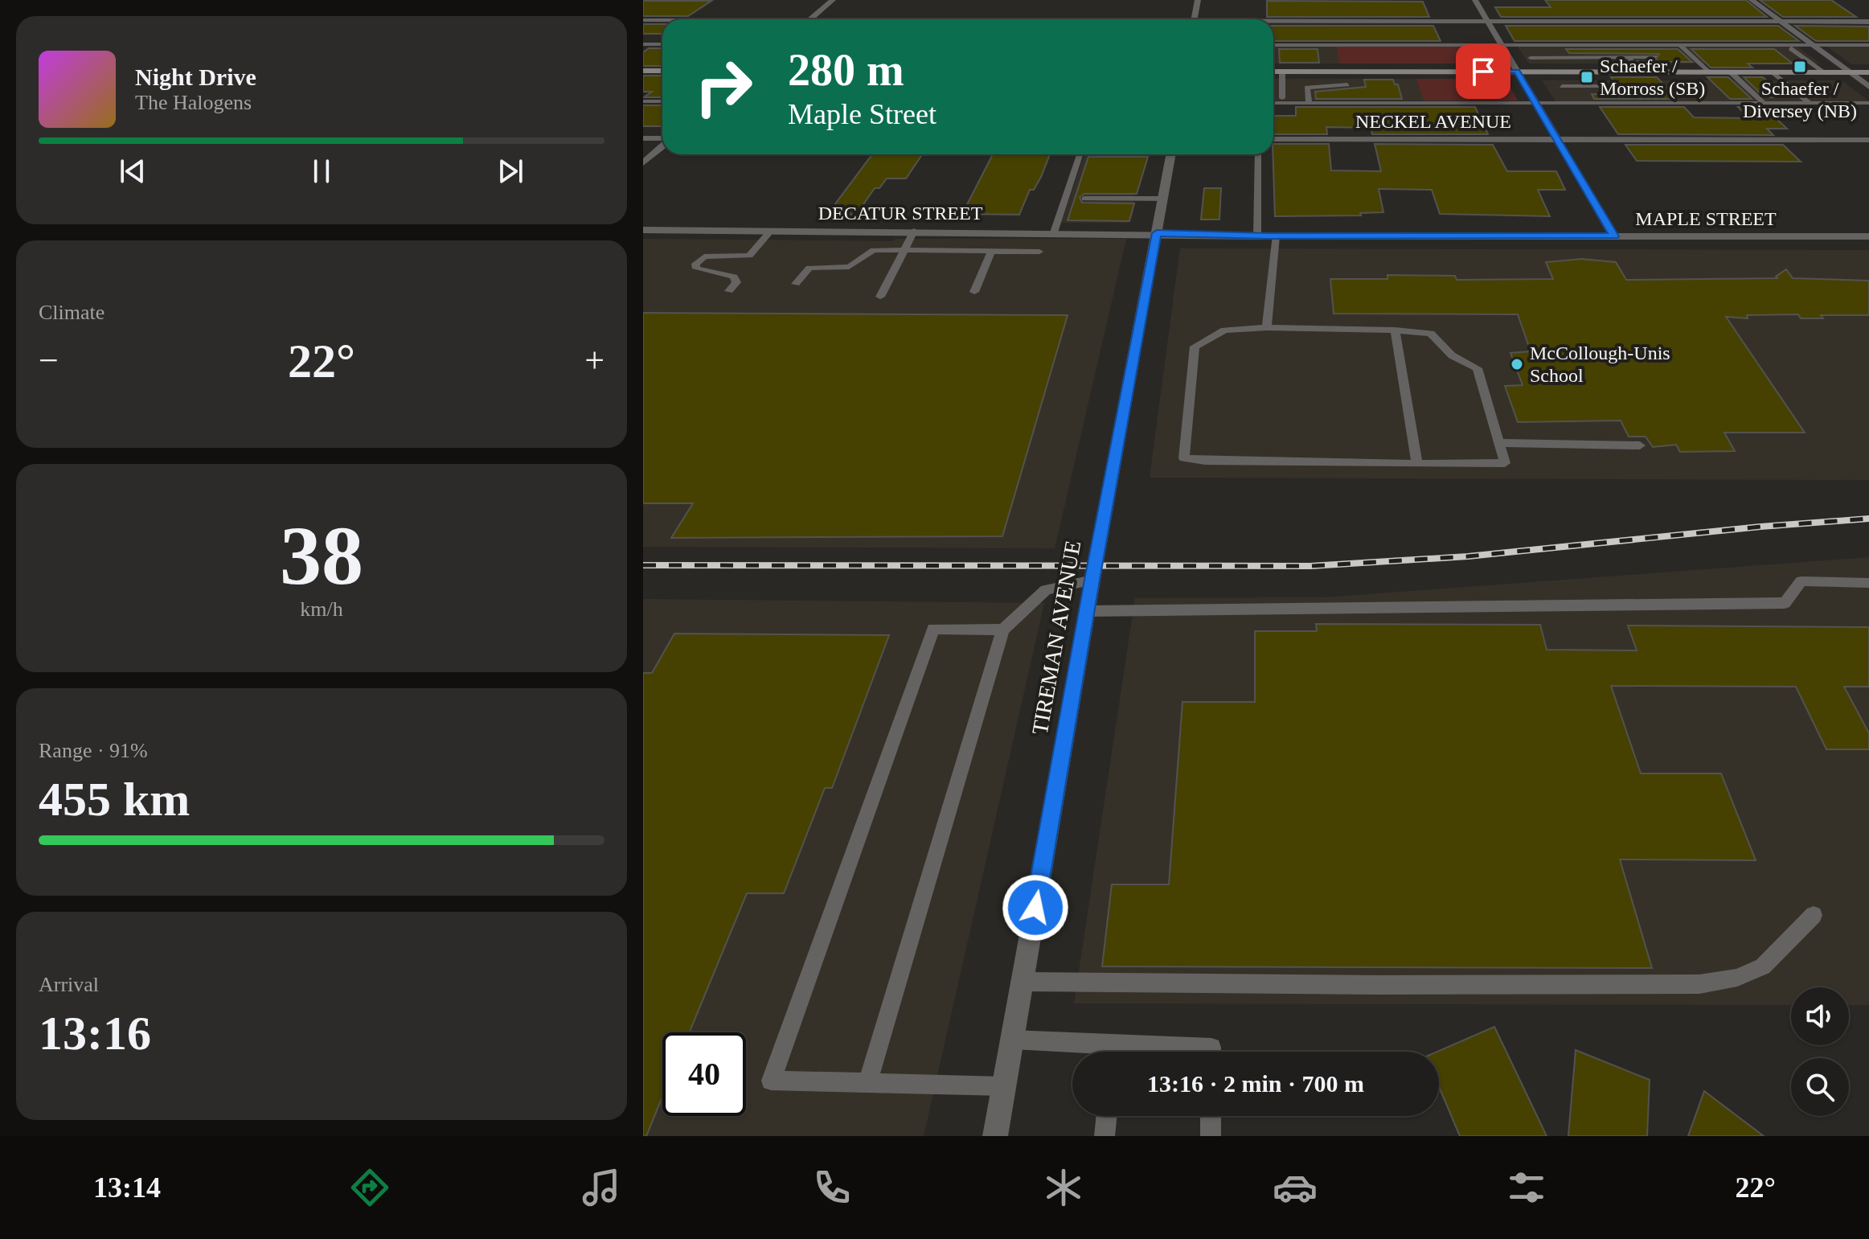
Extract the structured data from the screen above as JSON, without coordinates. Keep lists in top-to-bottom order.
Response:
{
  "streets": {
    "street": [
      "NECKEL AVENUE",
      "DECATUR STREET",
      "MAPLE STREET",
      "TIREMAN AVENUE"
    ]
  },
  "crossings": [
    ["DECATUR STREET", "MAPLE STREET"],
    ["DECATUR STREET", "TIREMAN AVENUE"],
    ["MAPLE STREET", "TIREMAN AVENUE"]
  ],
  "places": {
    "transit": ["Schaefer / Diversey (NB)", "Schaefer / Morross (SB)"],
    "other": ["McCollough-Unis School"]
  },
  "page": {
    "turn": ["280 m", "Maple Street"],
    "song": ["Night Drive", "The Halogens"],
    "tile": [
      "Climate",
      ["38", "km/h"],
      ["Range · 91%", "455 km"],
      ["Arrival", "13:16"]
    ],
    "heat": ["−", "22°", "+"],
    "limit": "40",
    "trip": "13:16 · 2 min · 700 m",
    "tabs": ["13:14", "22°"]
  }
}
